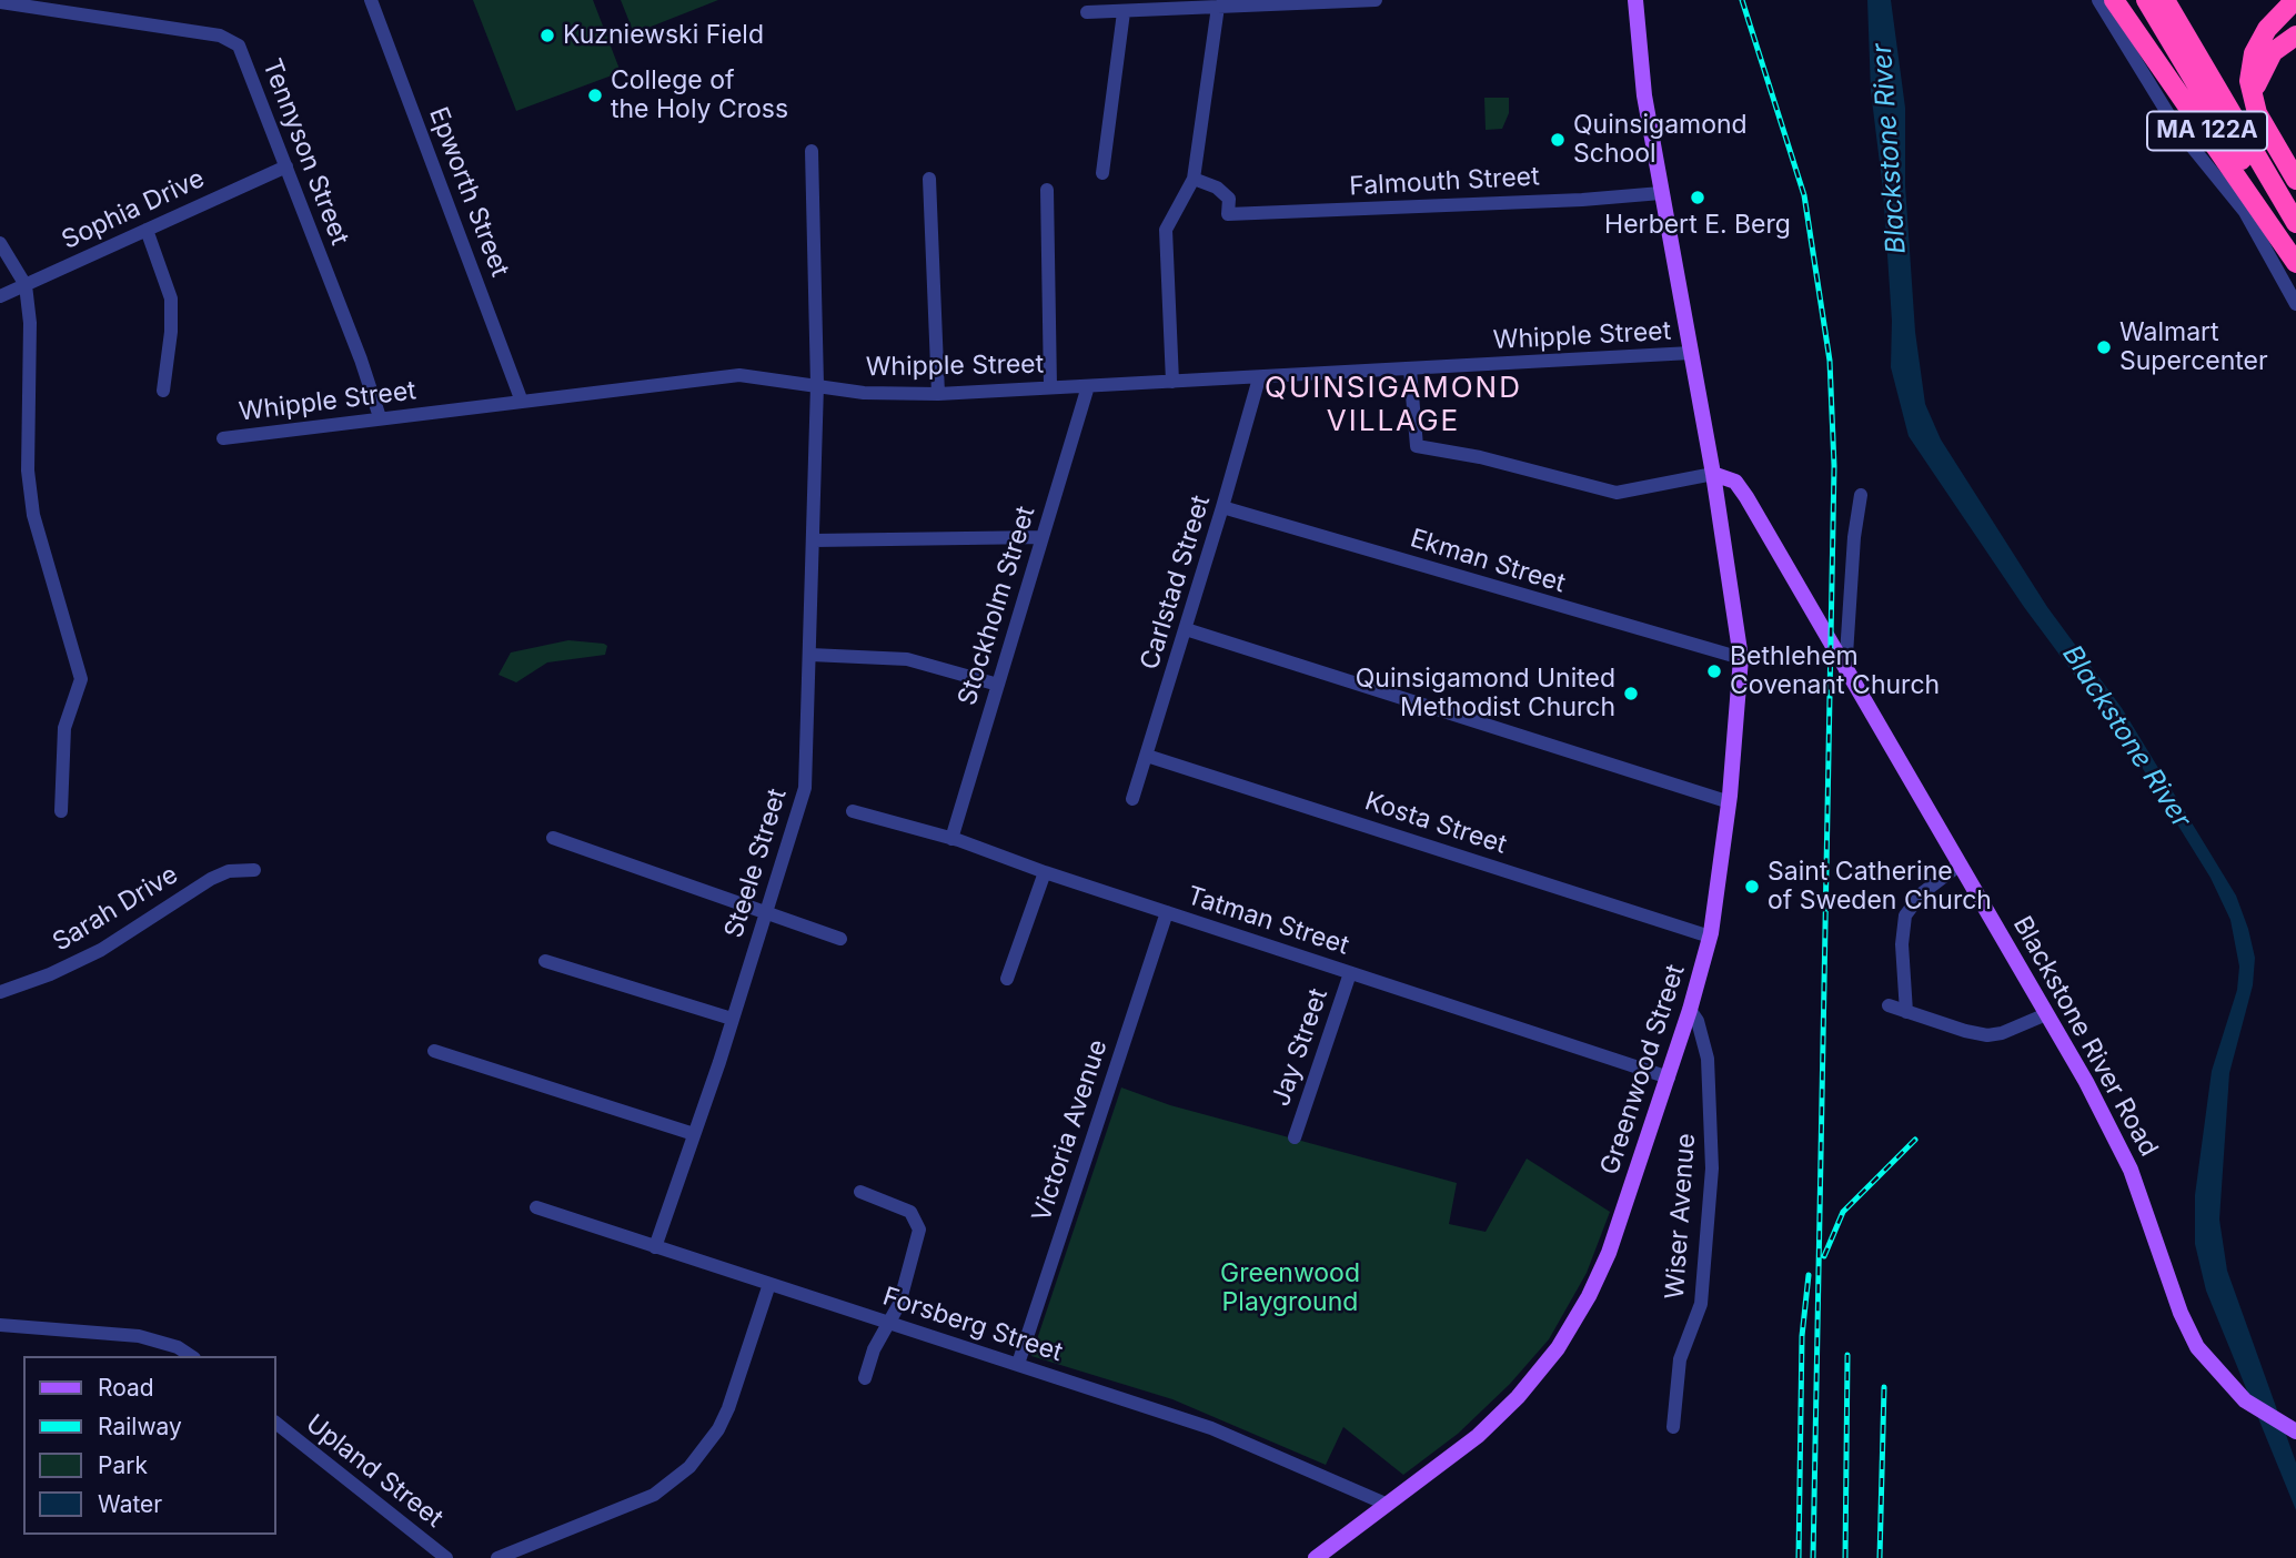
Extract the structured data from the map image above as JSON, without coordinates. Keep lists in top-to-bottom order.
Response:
{
  "streets": {
    "highway": ["MA 122A"],
    "main road": ["Blackstone River Road", "Greenwood Street"],
    "street": [
      "Tennyson Street",
      "Falmouth Street",
      "Epworth Street",
      "Sophia Drive",
      "Whipple Street",
      "Ekman Street",
      "Carlstad Street",
      "Stockholm Street",
      "Kosta Street",
      "Steele Street",
      "Sarah Drive",
      "Tatman Street",
      "Jay Street",
      "Victoria Avenue",
      "Wiser Avenue",
      "Forsberg Street",
      "Upland Street"
    ]
  },
  "crossings": [
    ["Tennyson Street", "Sophia Drive"],
    ["Tennyson Street", "Whipple Street"],
    ["Epworth Street", "Whipple Street"],
    ["Whipple Street", "Carlstad Street"],
    ["Whipple Street", "Stockholm Street"],
    ["Whipple Street", "Steele Street"],
    ["Ekman Street", "Carlstad Street"],
    ["Ekman Street", "Greenwood Street"],
    ["Carlstad Street", "Kosta Street"],
    ["Stockholm Street", "Tatman Street"],
    ["Kosta Street", "Greenwood Street"],
    ["Steele Street", "Forsberg Street"],
    ["Tatman Street", "Jay Street"],
    ["Tatman Street", "Greenwood Street"],
    ["Tatman Street", "Victoria Avenue"],
    ["Blackstone River Road", "Greenwood Street"],
    ["Greenwood Street", "Wiser Avenue"],
    ["Greenwood Street", "Forsberg Street"],
    ["Victoria Avenue", "Forsberg Street"]
  ],
  "districts": ["QUINSIGAMOND VILLAGE"],
  "water": ["Blackstone River"],
  "parks": ["Greenwood Playground"],
  "places": [
    "Kuzniewski Field",
    "College of the Holy Cross",
    "Quinsigamond School",
    "Herbert E. Berg",
    "Walmart Supercenter",
    "Bethlehem Covenant Church",
    "Quinsigamond United Methodist Church",
    "Saint Catherine of Sweden Church"
  ],
  "legend": [
    "Road",
    "Railway",
    "Park",
    "Water"
  ]
}
